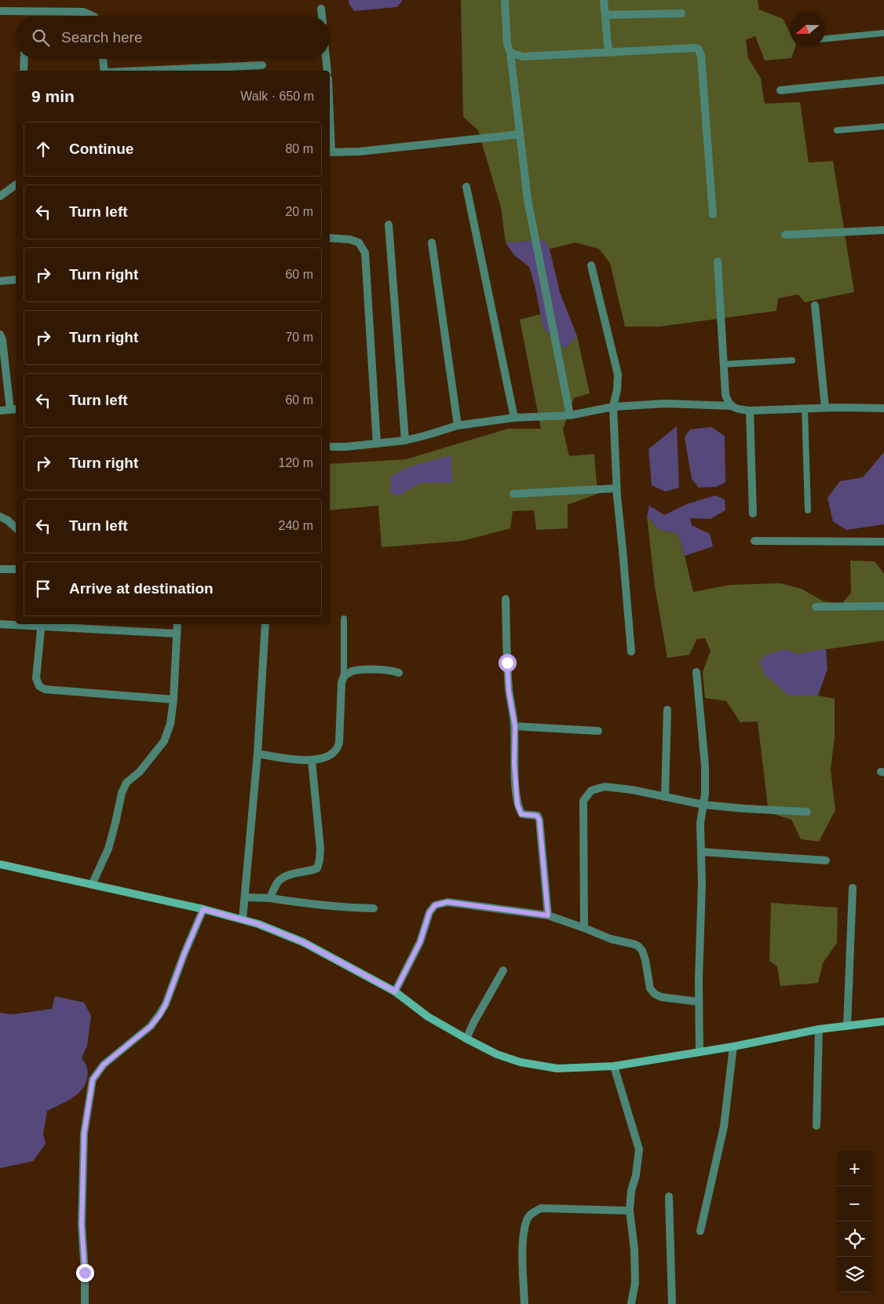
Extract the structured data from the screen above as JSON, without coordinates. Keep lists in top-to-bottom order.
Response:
{
  "north": "left",
  "page": {
    "search": "Search here",
    "heading": ["9 min", "Walk · 650 m"],
    "list": [
      ["Continue", "80 m"],
      ["Turn left", "20 m"],
      ["Turn right", "60 m"],
      ["Turn right", "70 m"],
      ["Turn left", "60 m"],
      ["Turn right", "120 m"],
      ["Turn left", "240 m"],
      "Arrive at destination"
    ],
    "map_buttons": ["+", "−"]
  }
}
